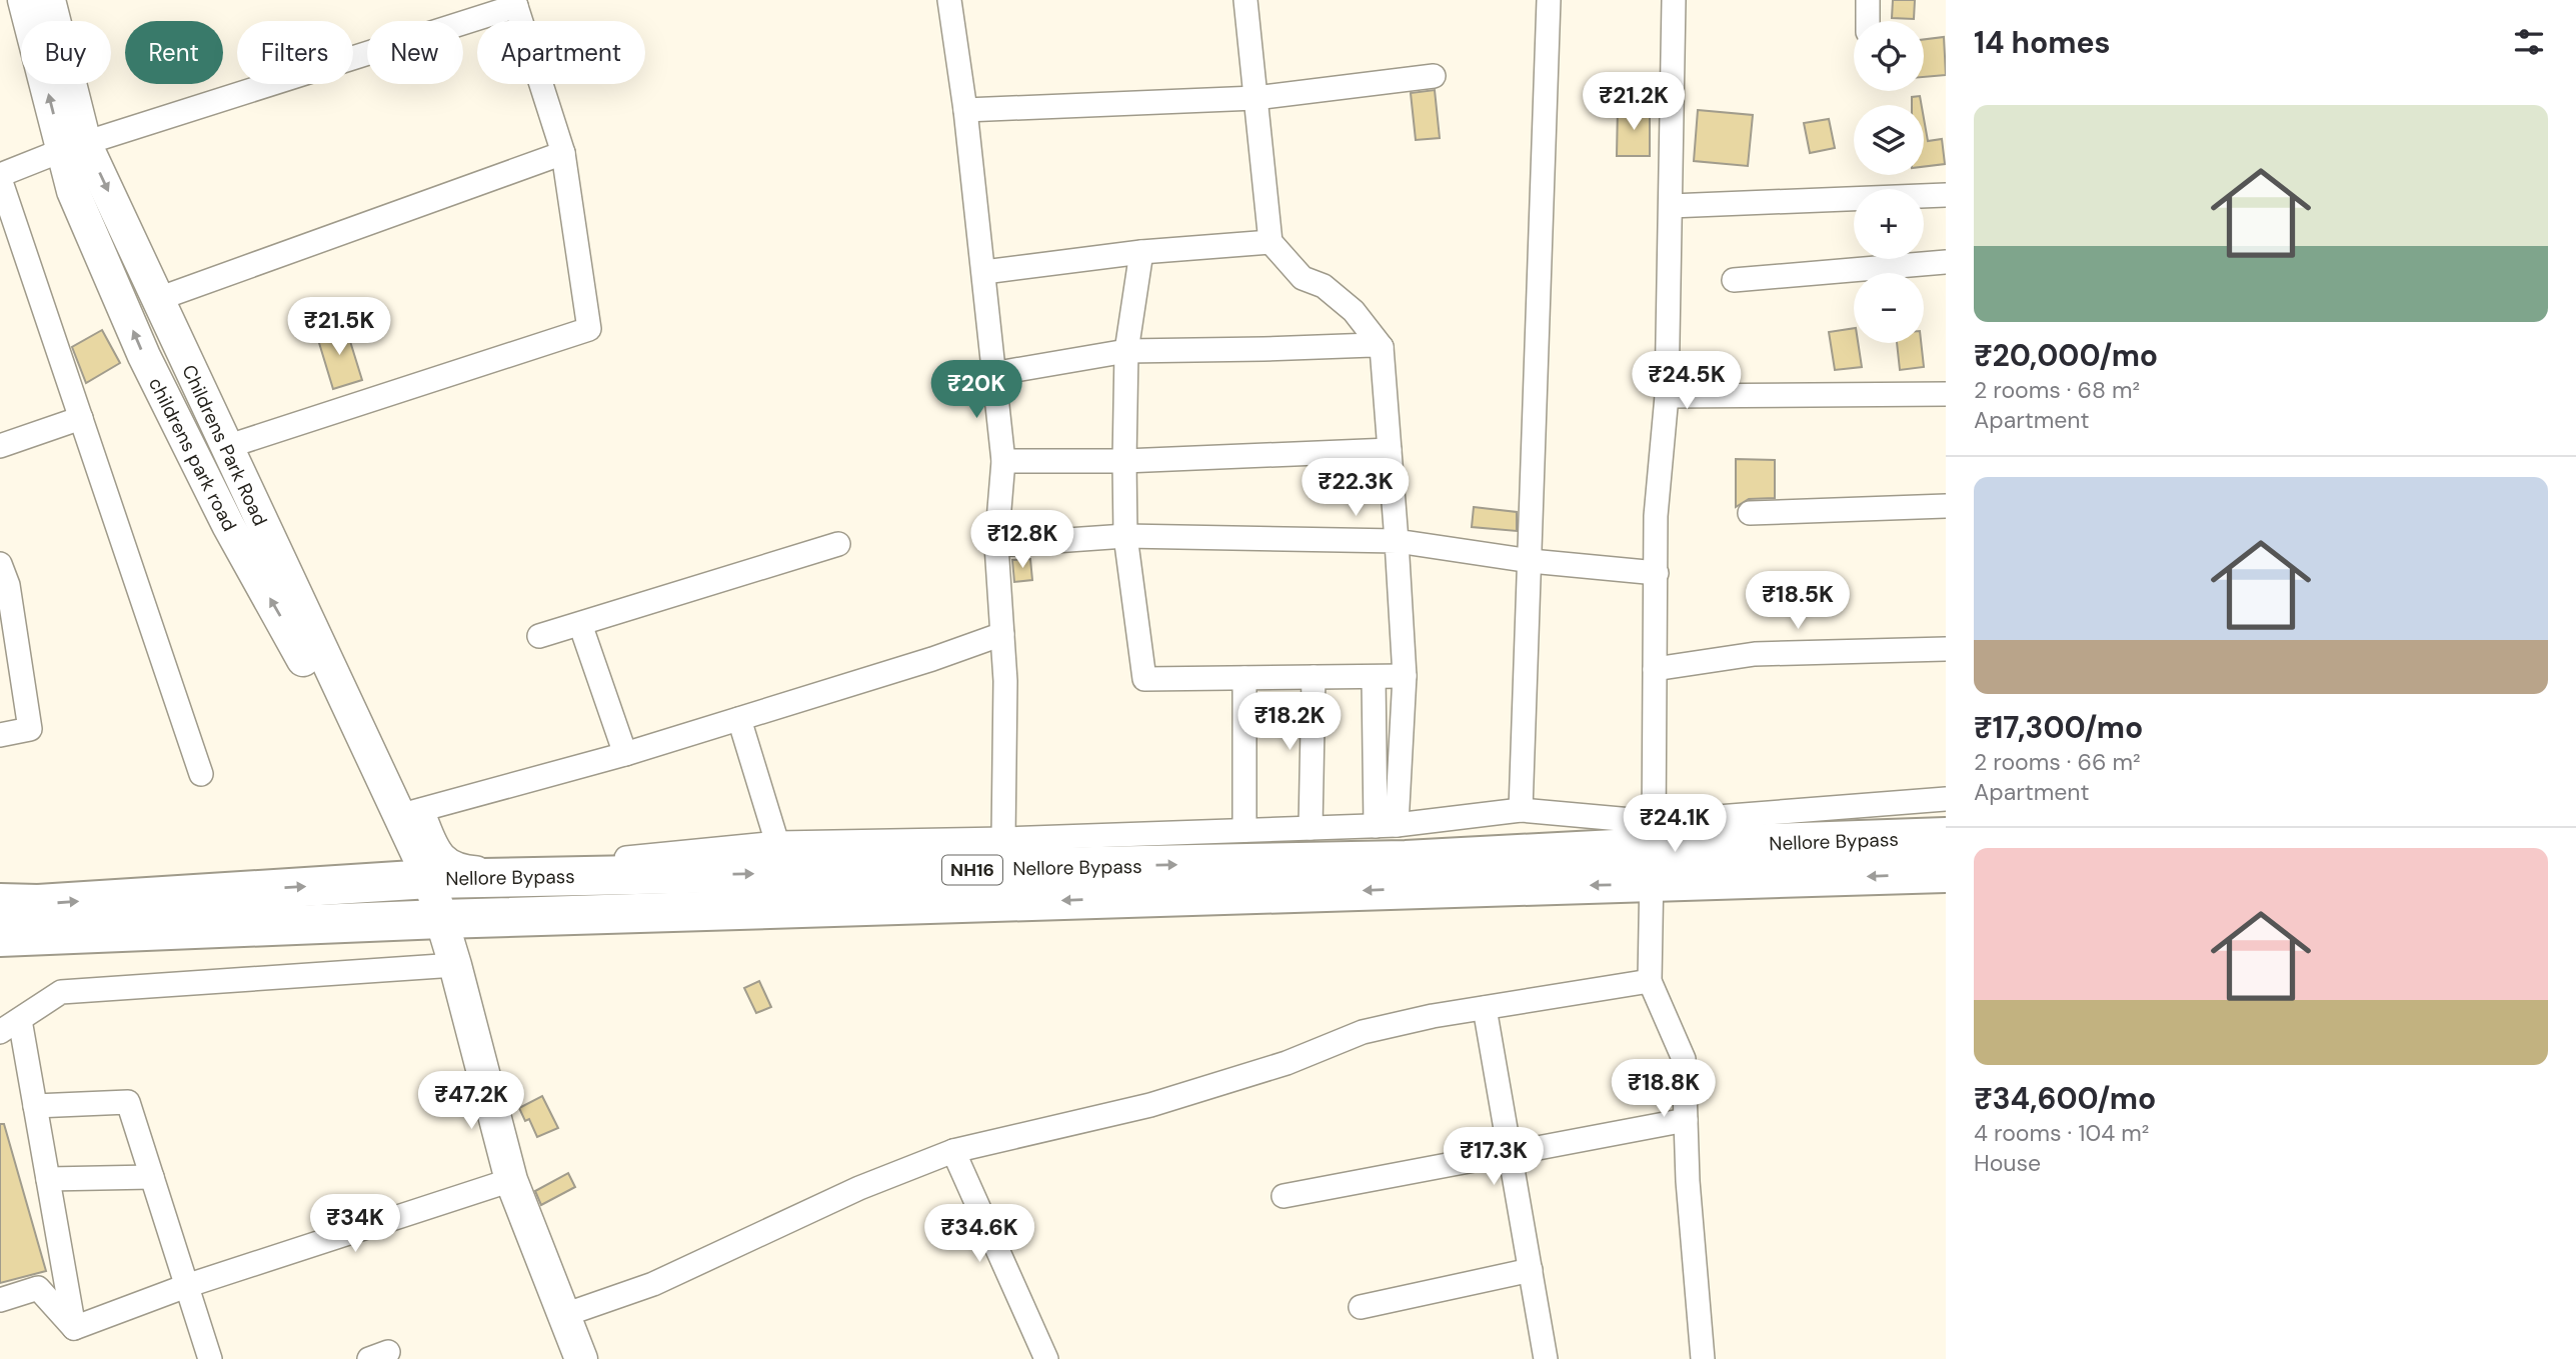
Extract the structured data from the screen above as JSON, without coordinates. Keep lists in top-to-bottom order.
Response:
{
  "streets": {
    "highway": ["Nellore Bypass", "NH16"],
    "street": ["Childrens Park Road", "childrens park road"]
  },
  "crossings": [
    ["Childrens Park Road", "childrens park road"],
    ["childrens park road", "Nellore Bypass"]
  ],
  "page": {
    "heading": "14 homes",
    "map_buttons": ["+", "−"],
    "chip": [
      "Buy",
      "Rent",
      "Filters",
      "New",
      "Apartment"
    ],
    "price": [
      "₹21.2K",
      "₹21.5K",
      "₹24.5K",
      "₹20K",
      "₹22.3K",
      "₹12.8K",
      "₹18.5K",
      "₹18.2K",
      "₹24.1K",
      "₹18.8K",
      "₹47.2K",
      "₹17.3K",
      "₹34K",
      "₹34.6K"
    ],
    "list": [
      {
        "name": "₹20,000/mo",
        "note": "2 rooms · 68 m² · Apartment"
      },
      {
        "name": "₹17,300/mo",
        "note": "2 rooms · 66 m² · Apartment"
      },
      {
        "name": "₹34,600/mo",
        "note": "4 rooms · 104 m² · House"
      }
    ]
  }
}
